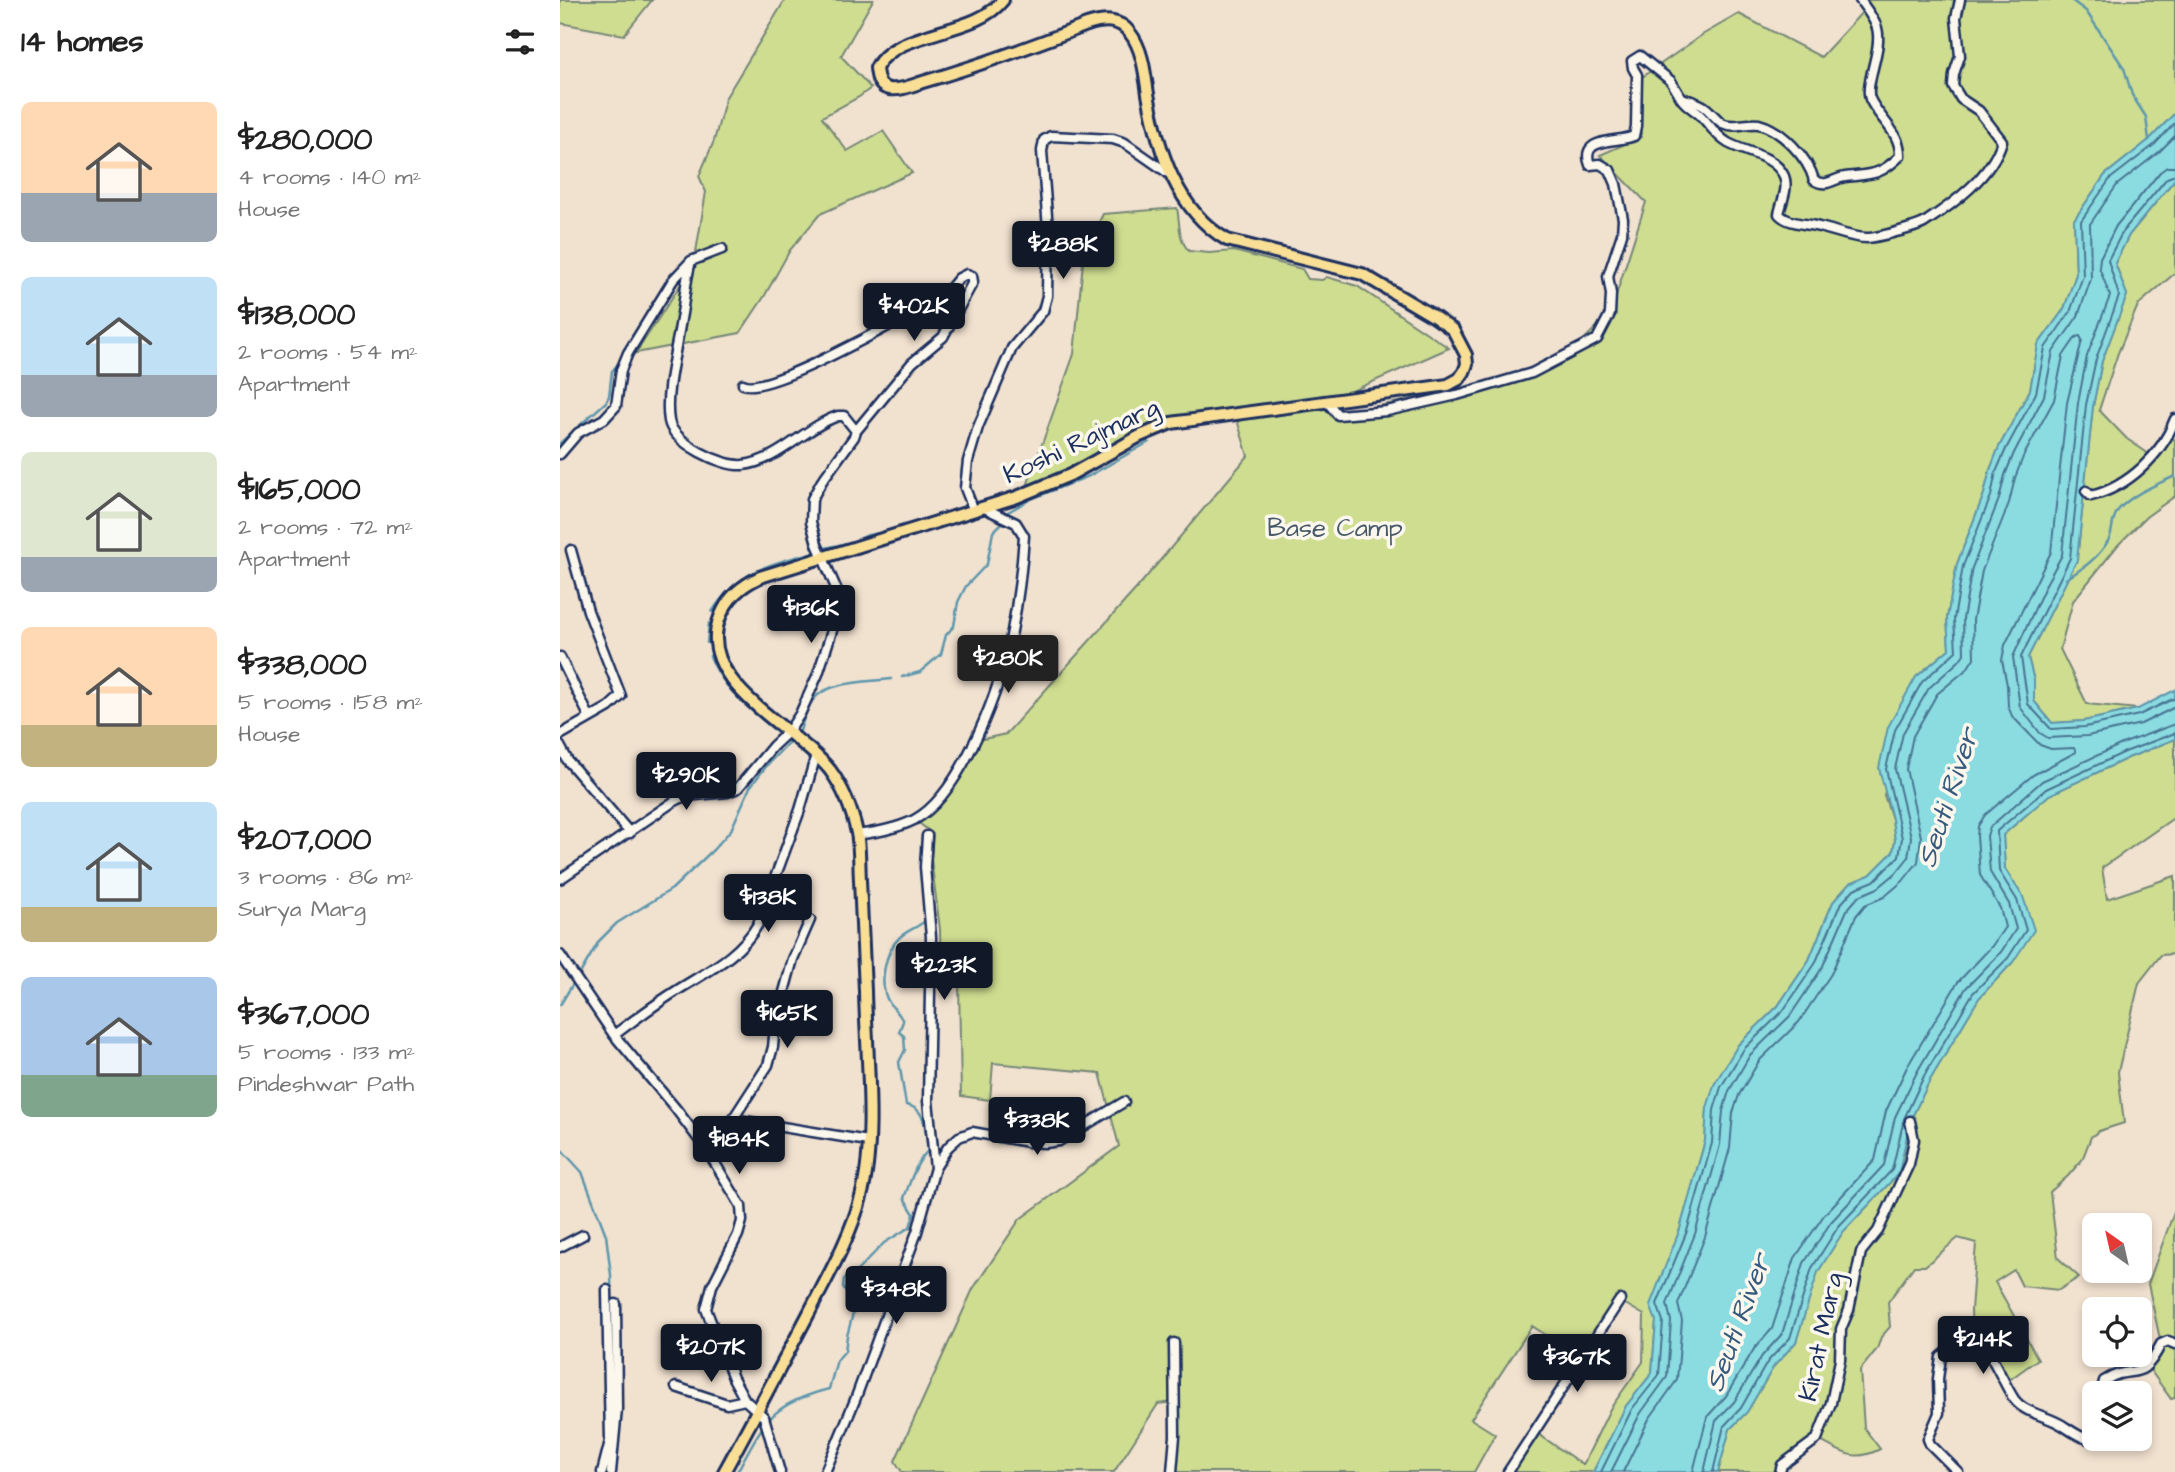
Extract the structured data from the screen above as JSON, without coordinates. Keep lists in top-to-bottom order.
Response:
{
  "streets": {
    "main road": ["Koshi Rajmarg"],
    "street": ["Kirat Marg"]
  },
  "water": ["Seuti River"],
  "parks": ["Base Camp"],
  "north": "top left",
  "page": {
    "heading": "14 homes",
    "list": [
      {
        "name": "$280,000",
        "note": "4 rooms · 140 m² · House"
      },
      {
        "name": "$138,000",
        "note": "2 rooms · 54 m² · Apartment"
      },
      {
        "name": "$165,000",
        "note": "2 rooms · 72 m² · Apartment"
      },
      {
        "name": "$338,000",
        "note": "5 rooms · 158 m² · House"
      },
      {
        "name": "$207,000",
        "note": "3 rooms · 86 m² · Surya Marg"
      },
      {
        "name": "$367,000",
        "note": "5 rooms · 133 m² · Pindeshwar Path"
      }
    ],
    "price": [
      "$288K",
      "$402K",
      "$136K",
      "$280K",
      "$290K",
      "$138K",
      "$223K",
      "$165K",
      "$338K",
      "$184K",
      "$348K",
      "$214K",
      "$207K",
      "$367K"
    ]
  }
}
